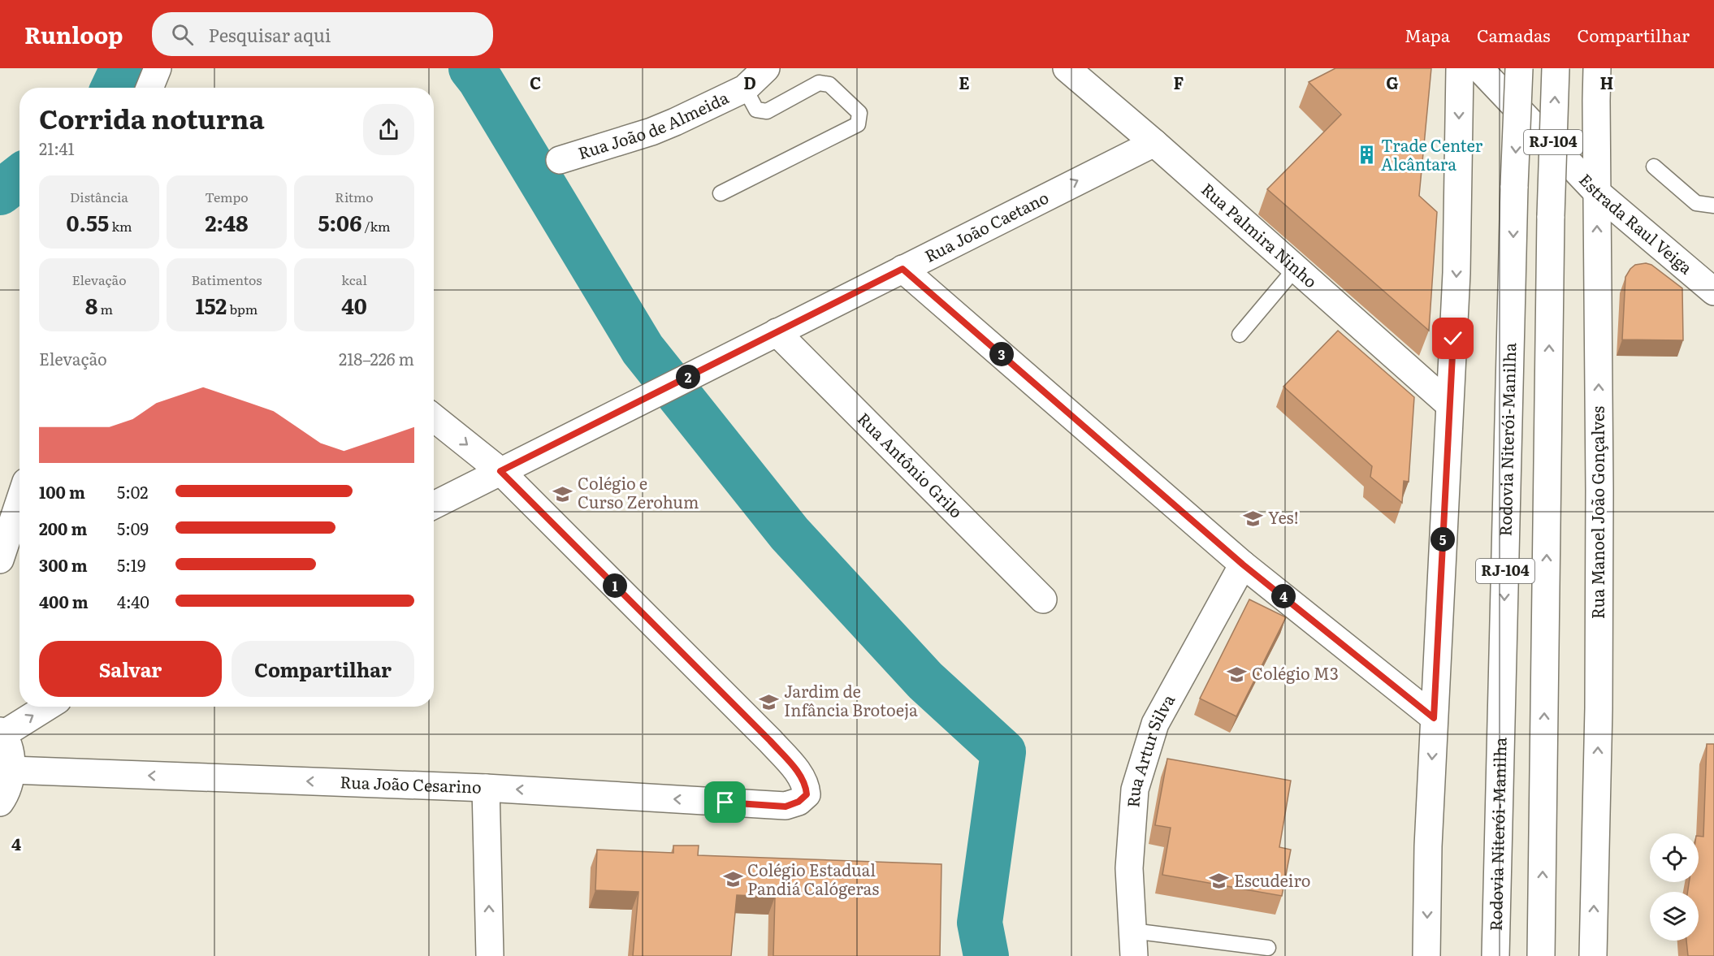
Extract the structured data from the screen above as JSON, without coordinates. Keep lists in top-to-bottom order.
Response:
{
  "streets": {
    "main road": [
      "Rua João de Almeida",
      "RJ-104",
      "Estrada Raul Veiga",
      "Rua João Caetano",
      "Rua Palmira Ninho",
      "Rodovia Niterói-Manilha",
      "Rua Antônio Grilo",
      "Rua Manoel João Gonçalves",
      "Rua Artur Silva",
      "Rua João Cesarino"
    ]
  },
  "crossings": [
    ["Estrada Raul Veiga", "Rua Manoel João Gonçalves"],
    ["Rua João Caetano", "Rua Palmira Ninho"],
    ["Rua João Caetano", "Rua Antônio Grilo"],
    ["Rua João Caetano", "Rua João Cesarino"]
  ],
  "places": {
    "building": ["Trade Center Alcântara"],
    "school or university": [
      "Colégio e Curso Zerohum",
      "Yes!",
      "Colégio M3",
      "Jardim de Infância Brotoeja",
      "Colégio Estadual Pandiá Calógeras",
      "Escudeiro"
    ]
  },
  "page": {
    "header": "Runloop",
    "search": "Pesquisar aqui",
    "nav": ["Mapa", "Camadas", "Compartilhar"],
    "heading": ["Corrida noturna", "21:41"],
    "stats": [
      ["Distância", "0.55 km"],
      ["Tempo", "2:48"],
      ["Ritmo", "5:06 /km"],
      ["Elevação", "8 m"],
      ["Batimentos", "152 bpm"],
      ["kcal", "40"]
    ],
    "chart": ["Elevação", "218–226 m"],
    "pins": [
      "3",
      "2",
      "5",
      "1",
      "4"
    ],
    "list": [
      {
        "name": "100 m",
        "note": "5:02"
      },
      {
        "name": "200 m",
        "note": "5:09"
      },
      {
        "name": "300 m",
        "note": "5:19"
      },
      {
        "name": "400 m",
        "note": "4:40"
      }
    ],
    "buttons": ["Salvar", "Compartilhar"]
  },
  "grid": {
    "columns": [
      "C",
      "D",
      "E",
      "F",
      "G",
      "H"
    ],
    "rows": ["4"]
  }
}
